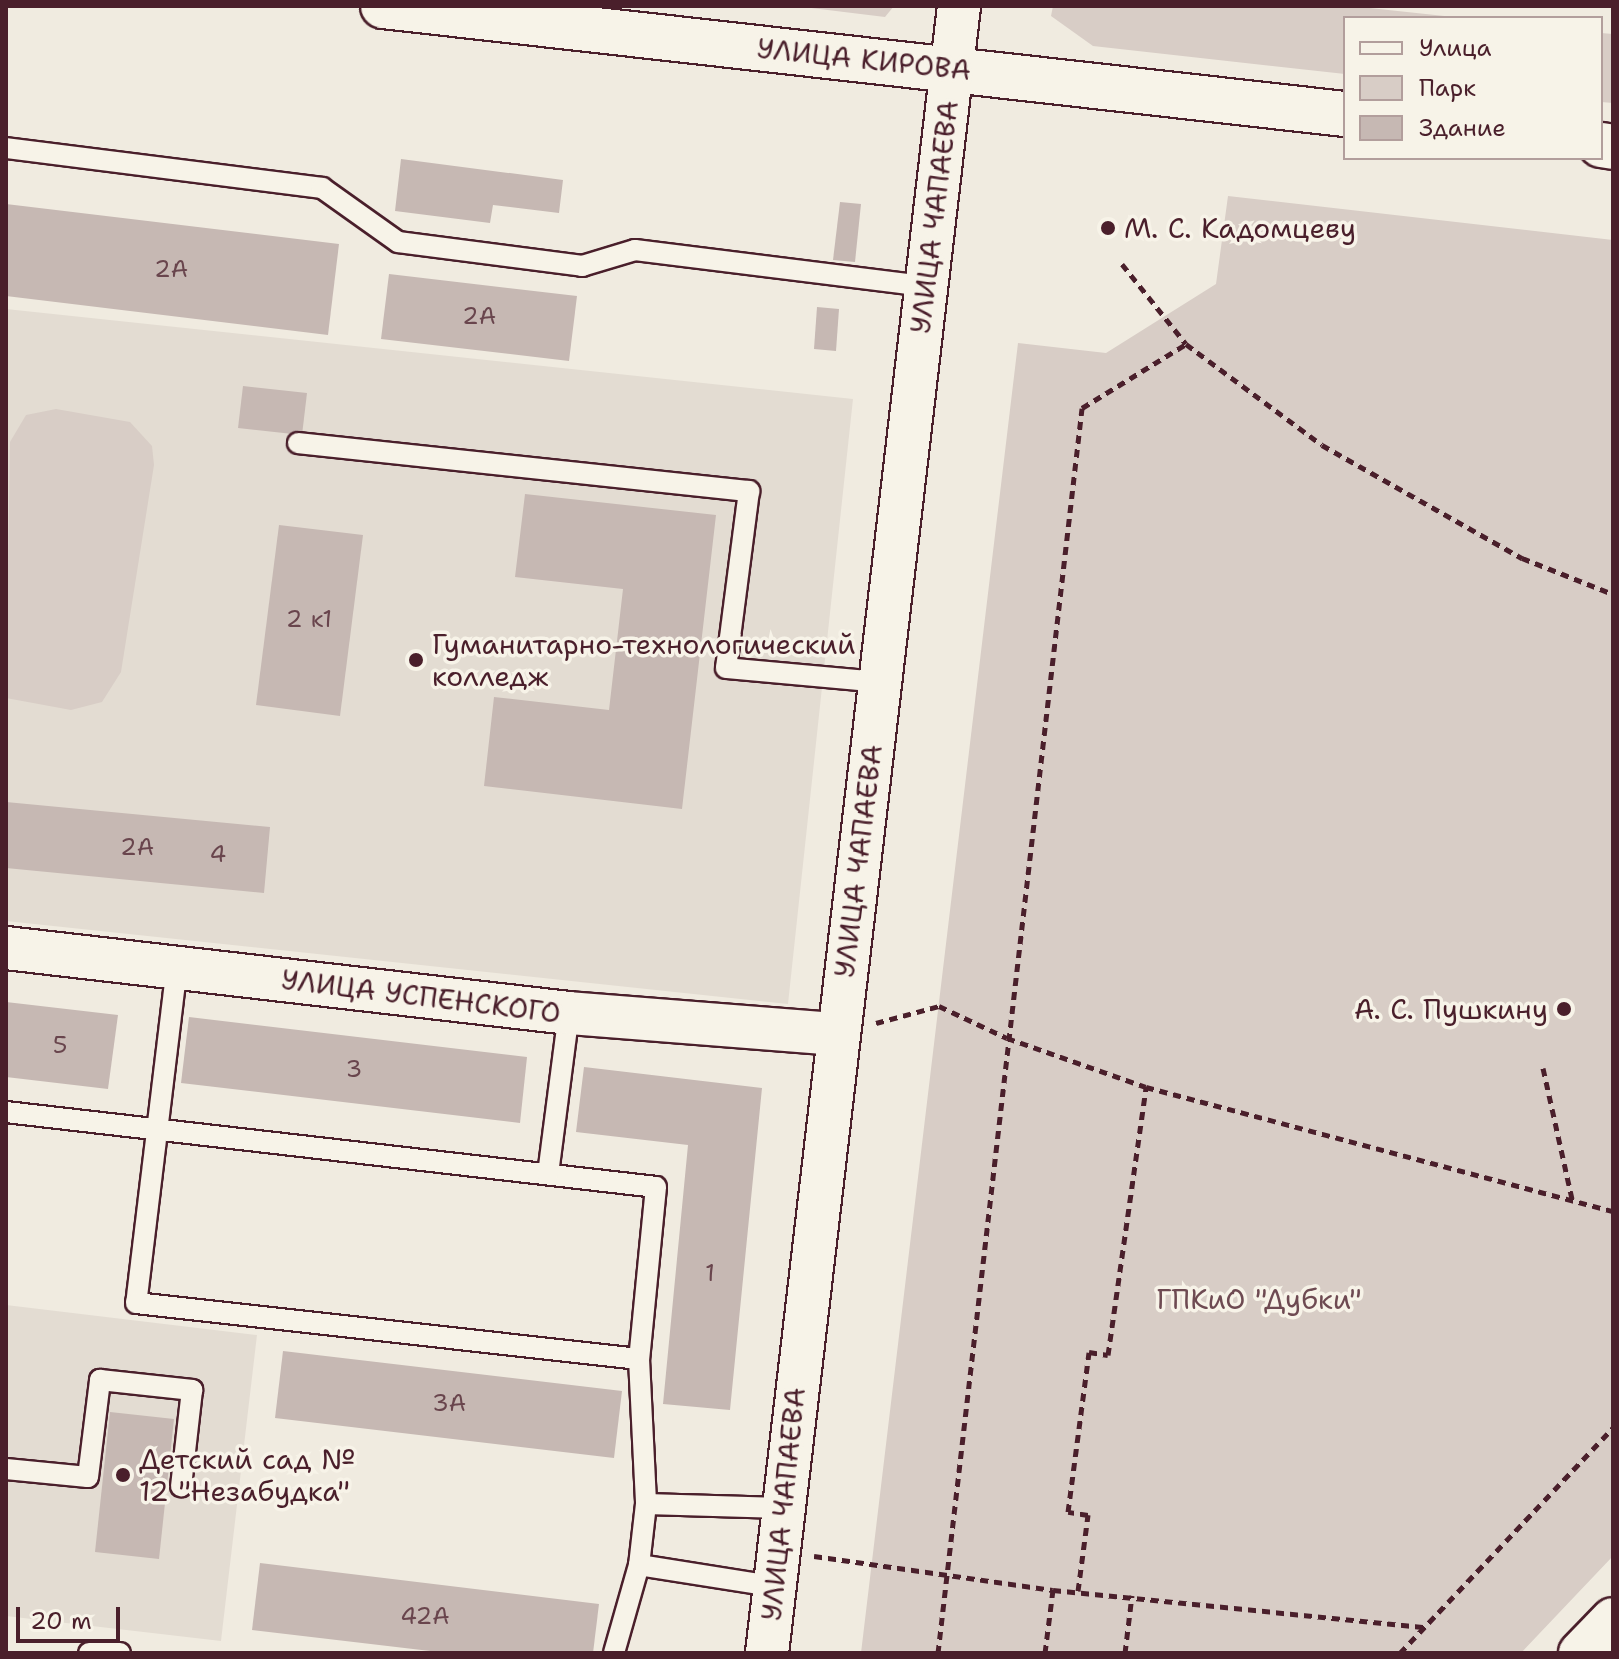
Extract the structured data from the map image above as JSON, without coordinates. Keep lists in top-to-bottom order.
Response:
{
  "streets": {
    "main road": ["УЛИЦА КИРОВА"],
    "street": ["УЛИЦА ЧАПАЕВА", "УЛИЦА УСПЕНСКОГО"]
  },
  "crossings": [
    ["УЛИЦА КИРОВА", "УЛИЦА ЧАПАЕВА"],
    ["УЛИЦА ЧАПАЕВА", "УЛИЦА УСПЕНСКОГО"]
  ],
  "parks": ["ГПКиО \"Дубки\""],
  "places": [
    "М. С. Кадомцеву",
    "Гуманитарно-технологический колледж",
    "А. С. Пушкину",
    "Детский сад № 12 \"Незабудка\""
  ],
  "house_numbers": [
    "2А",
    "2А",
    "2 к1",
    "2А",
    "4",
    "5",
    "3",
    "1",
    "3А",
    "42А"
  ],
  "legend": ["Улица", "Парк", "Здание"],
  "scale_bar": "20 m"
}
